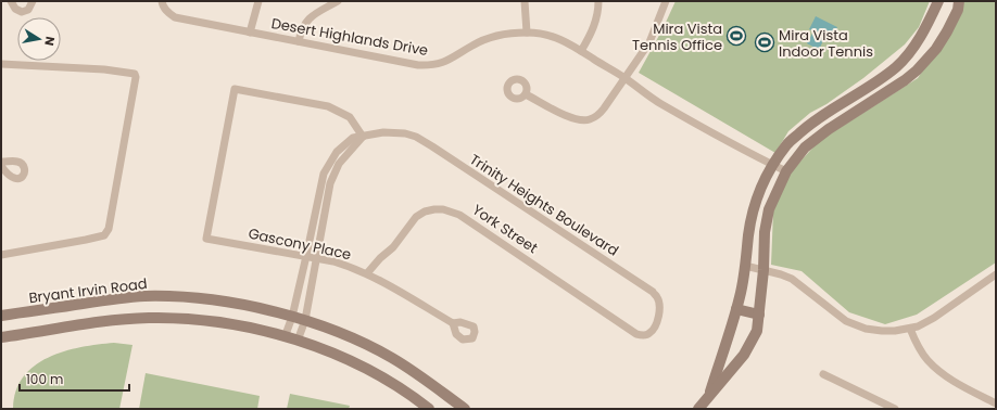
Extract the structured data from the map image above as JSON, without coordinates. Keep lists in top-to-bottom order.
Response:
{
  "streets": {
    "street": [
      "Desert Highlands Drive",
      "Trinity Heights Boulevard",
      "York Street",
      "Gascony Place",
      "Bryant Irvin Road"
    ]
  },
  "crossings": [
    ["Trinity Heights Boulevard", "York Street"],
    ["Trinity Heights Boulevard", "Gascony Place"],
    ["Trinity Heights Boulevard", "Bryant Irvin Road"],
    ["York Street", "Gascony Place"]
  ],
  "places": {
    "sports": ["Mira Vista Tennis Office", "Mira Vista Indoor Tennis"]
  },
  "scale_bar": "100 m",
  "north": "right"
}
